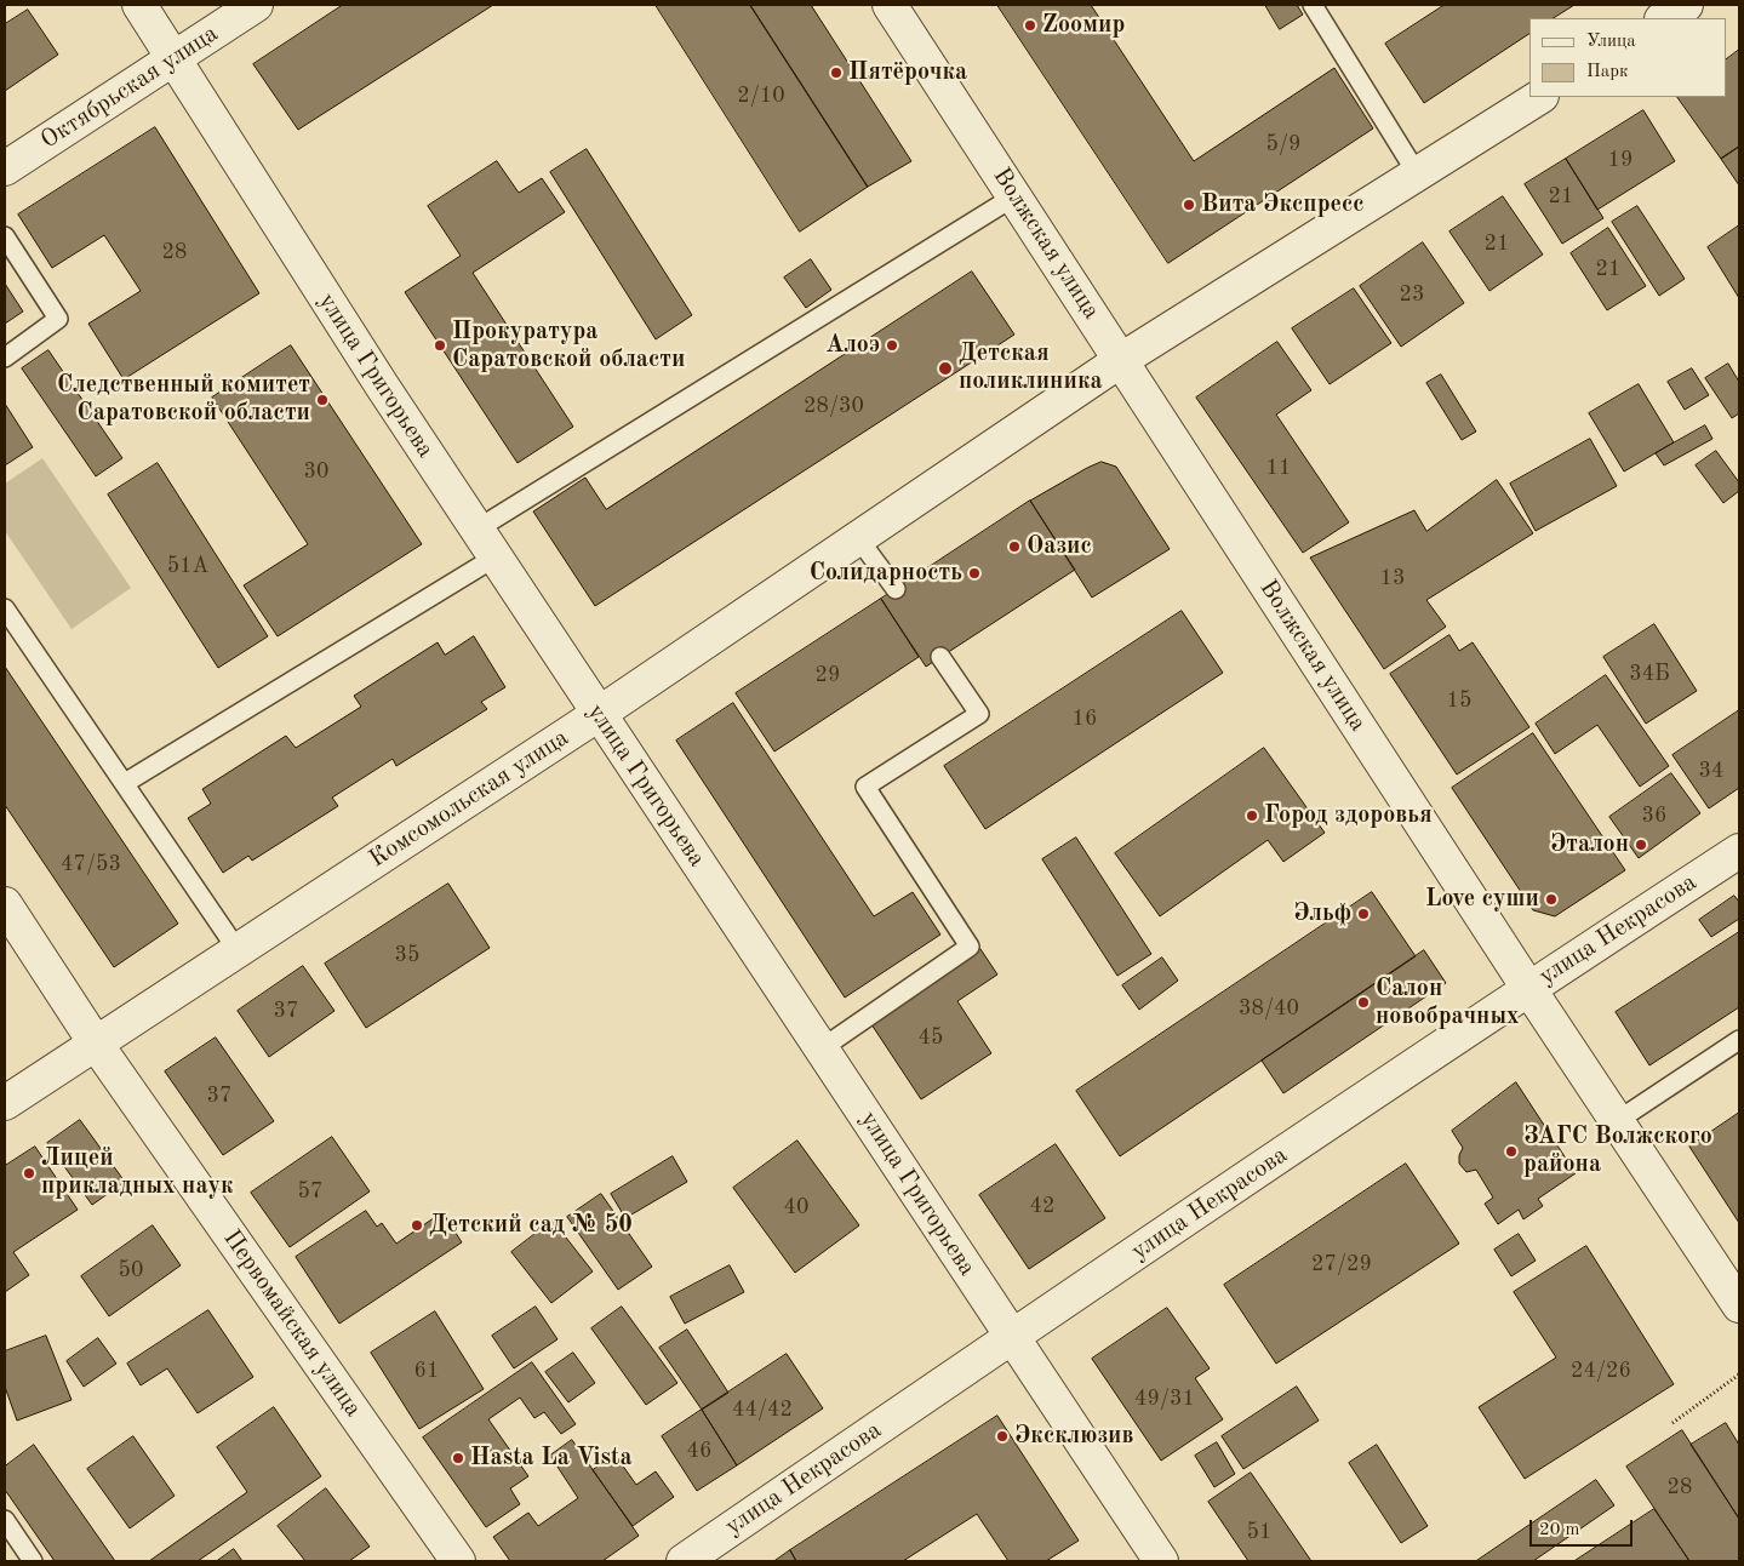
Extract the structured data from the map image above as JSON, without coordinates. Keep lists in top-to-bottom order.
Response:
{
  "streets": {
    "street": [
      "Октябрьская улица",
      "Волжская улица",
      "улица Григорьева",
      "Комсомольская улица",
      "улица Некрасова",
      "Первомайская улица"
    ]
  },
  "crossings": [
    ["Октябрьская улица", "улица Григорьева"],
    ["Волжская улица", "Комсомольская улица"],
    ["Волжская улица", "улица Некрасова"],
    ["улица Григорьева", "Комсомольская улица"],
    ["улица Григорьева", "улица Некрасова"],
    ["Комсомольская улица", "Первомайская улица"]
  ],
  "places": [
    "Zooмир",
    "Пятёрочка",
    "Вита Экспресс",
    "Прокуратура Саратовской области",
    "Алоэ",
    "Детская поликлиника",
    "Следственный комитет Саратовской области",
    "Оазис",
    "Солидарность",
    "Город здоровья",
    "Эталон",
    "Love суши",
    "Эльф",
    "Салон новобрачных",
    "ЗАГС Волжского района",
    "Лицей прикладных наук",
    "Детский сад № 50",
    "Эксклюзив",
    "Hasta La Vista"
  ],
  "house_numbers": [
    "2/10",
    "5/9",
    "19",
    "21",
    "21",
    "28",
    "21",
    "23",
    "28/30",
    "11",
    "30",
    "51А",
    "13",
    "34Б",
    "29",
    "15",
    "16",
    "34",
    "36",
    "47/53",
    "35",
    "38/40",
    "37",
    "45",
    "37",
    "57",
    "42",
    "40",
    "27/29",
    "50",
    "61",
    "24/26",
    "49/31",
    "44/42",
    "46",
    "28",
    "51"
  ],
  "legend": ["Улица", "Парк"],
  "scale_bar": "20 m"
}
